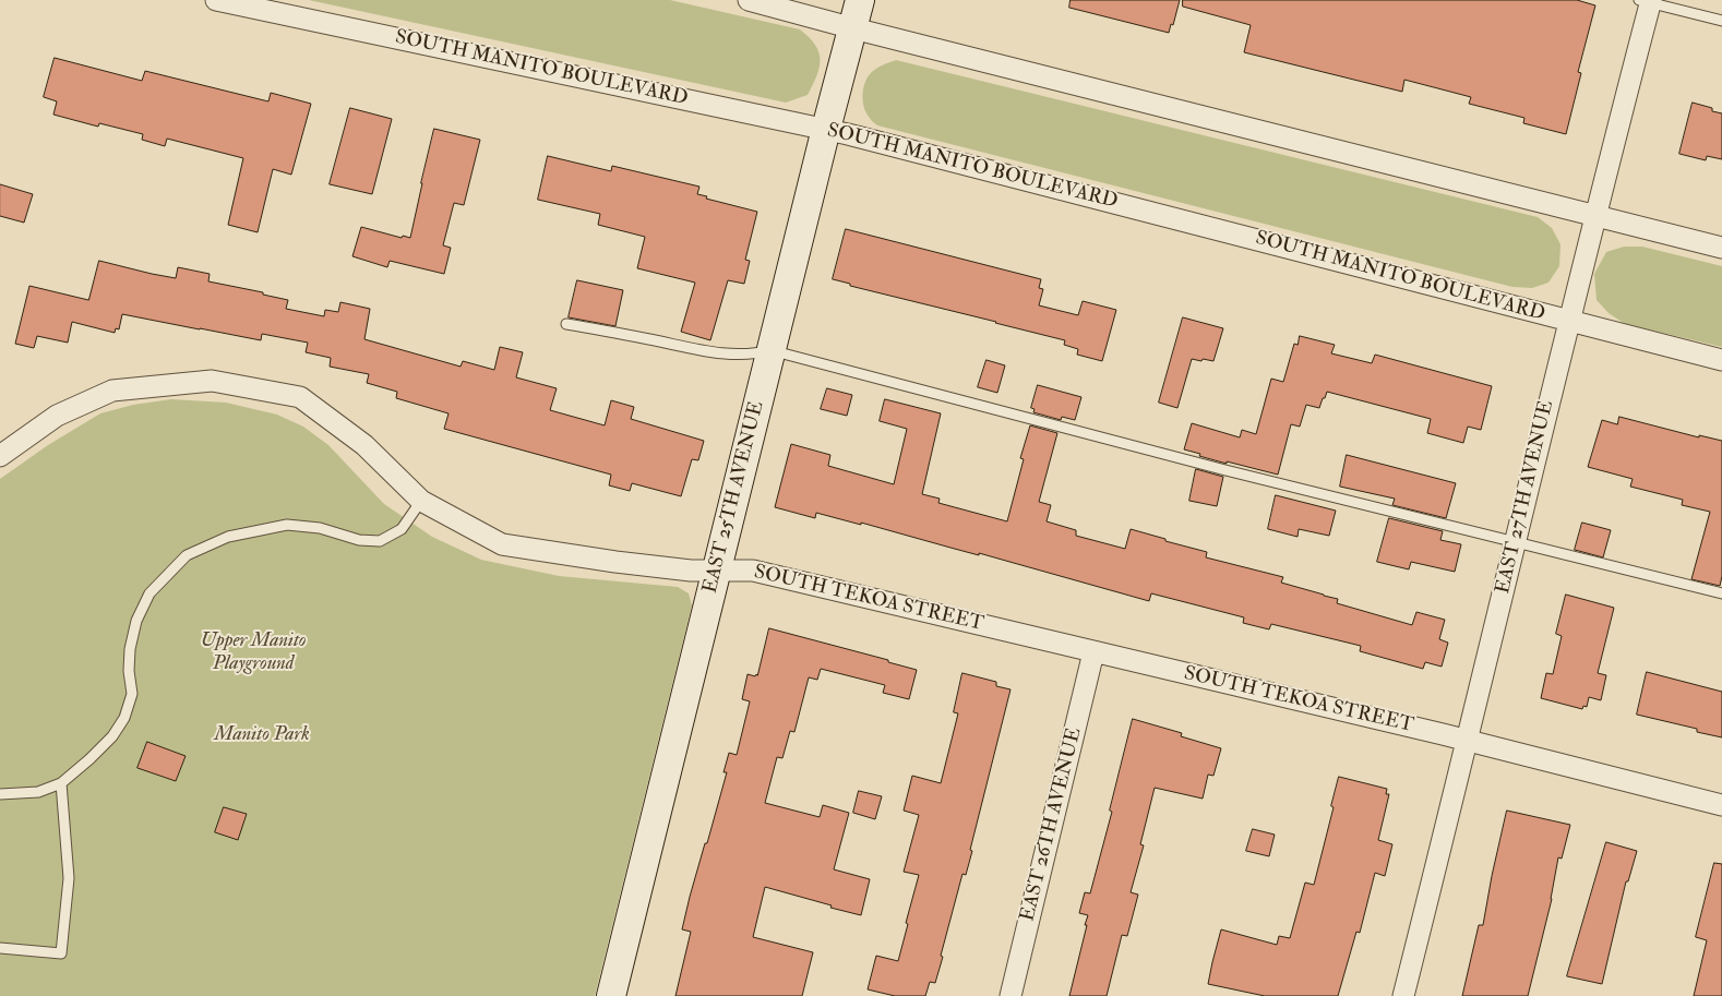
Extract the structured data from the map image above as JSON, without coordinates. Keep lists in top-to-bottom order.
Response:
{
  "streets": {
    "street": [
      "SOUTH MANITO BOULEVARD",
      "EAST 25TH AVENUE",
      "EAST 27TH AVENUE",
      "SOUTH TEKOA STREET",
      "EAST 26TH AVENUE"
    ]
  },
  "crossings": [
    ["SOUTH MANITO BOULEVARD", "EAST 25TH AVENUE"],
    ["SOUTH MANITO BOULEVARD", "EAST 27TH AVENUE"],
    ["EAST 25TH AVENUE", "SOUTH TEKOA STREET"],
    ["EAST 27TH AVENUE", "SOUTH TEKOA STREET"],
    ["SOUTH TEKOA STREET", "EAST 26TH AVENUE"]
  ],
  "parks": ["Upper Manito Playground", "Manito Park"]
}
